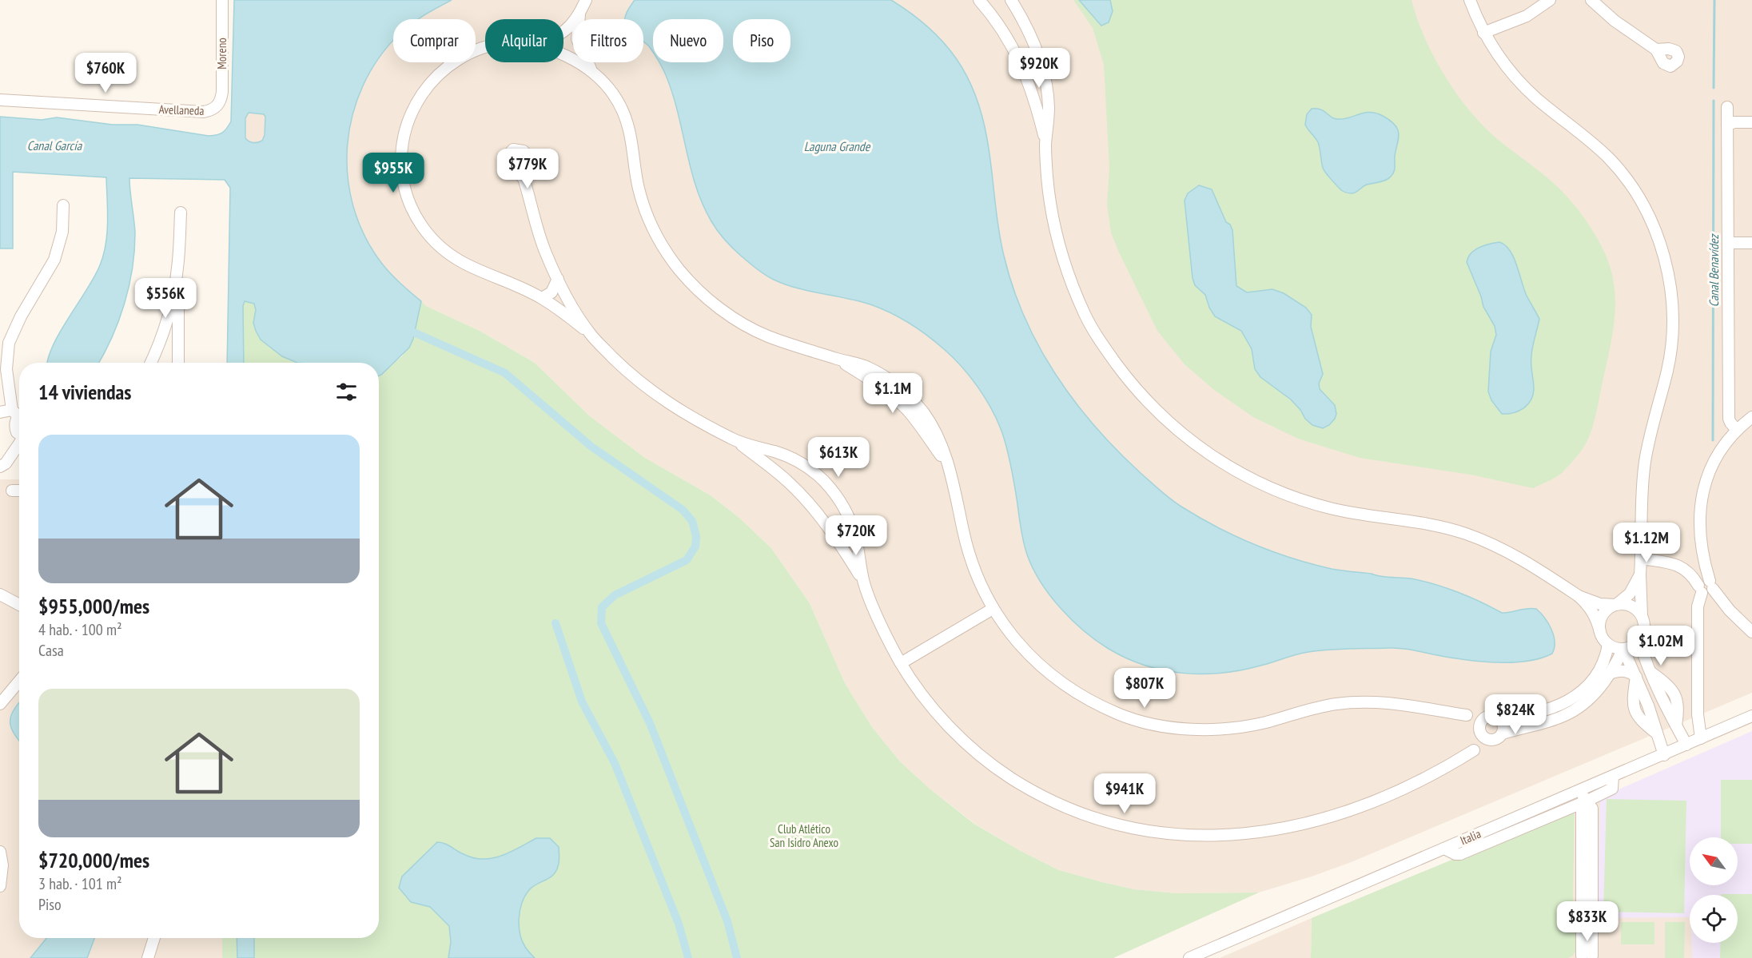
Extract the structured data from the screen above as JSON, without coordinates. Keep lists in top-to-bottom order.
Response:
{
  "streets": {
    "street": ["Moreno", "Avellaneda", "Italia"]
  },
  "crossings": [
    ["Moreno", "Avellaneda"]
  ],
  "water": ["Canal García", "Laguna Grande", "Canal Benavídez"],
  "parks": ["Club Atlético San Isidro Anexo"],
  "north": "top left",
  "page": {
    "chip": [
      "Comprar",
      "Alquilar",
      "Filtros",
      "Nuevo",
      "Piso"
    ],
    "price": [
      "$920K",
      "$760K",
      "$779K",
      "$955K",
      "$556K",
      "$1.1M",
      "$613K",
      "$720K",
      "$1.12M",
      "$1.02M",
      "$807K",
      "$824K",
      "$941K",
      "$833K"
    ],
    "heading": "14 viviendas",
    "list": [
      {
        "name": "$955,000/mes",
        "note": "4 hab. · 100 m² · Casa"
      },
      {
        "name": "$720,000/mes",
        "note": "3 hab. · 101 m² · Piso"
      }
    ]
  }
}
